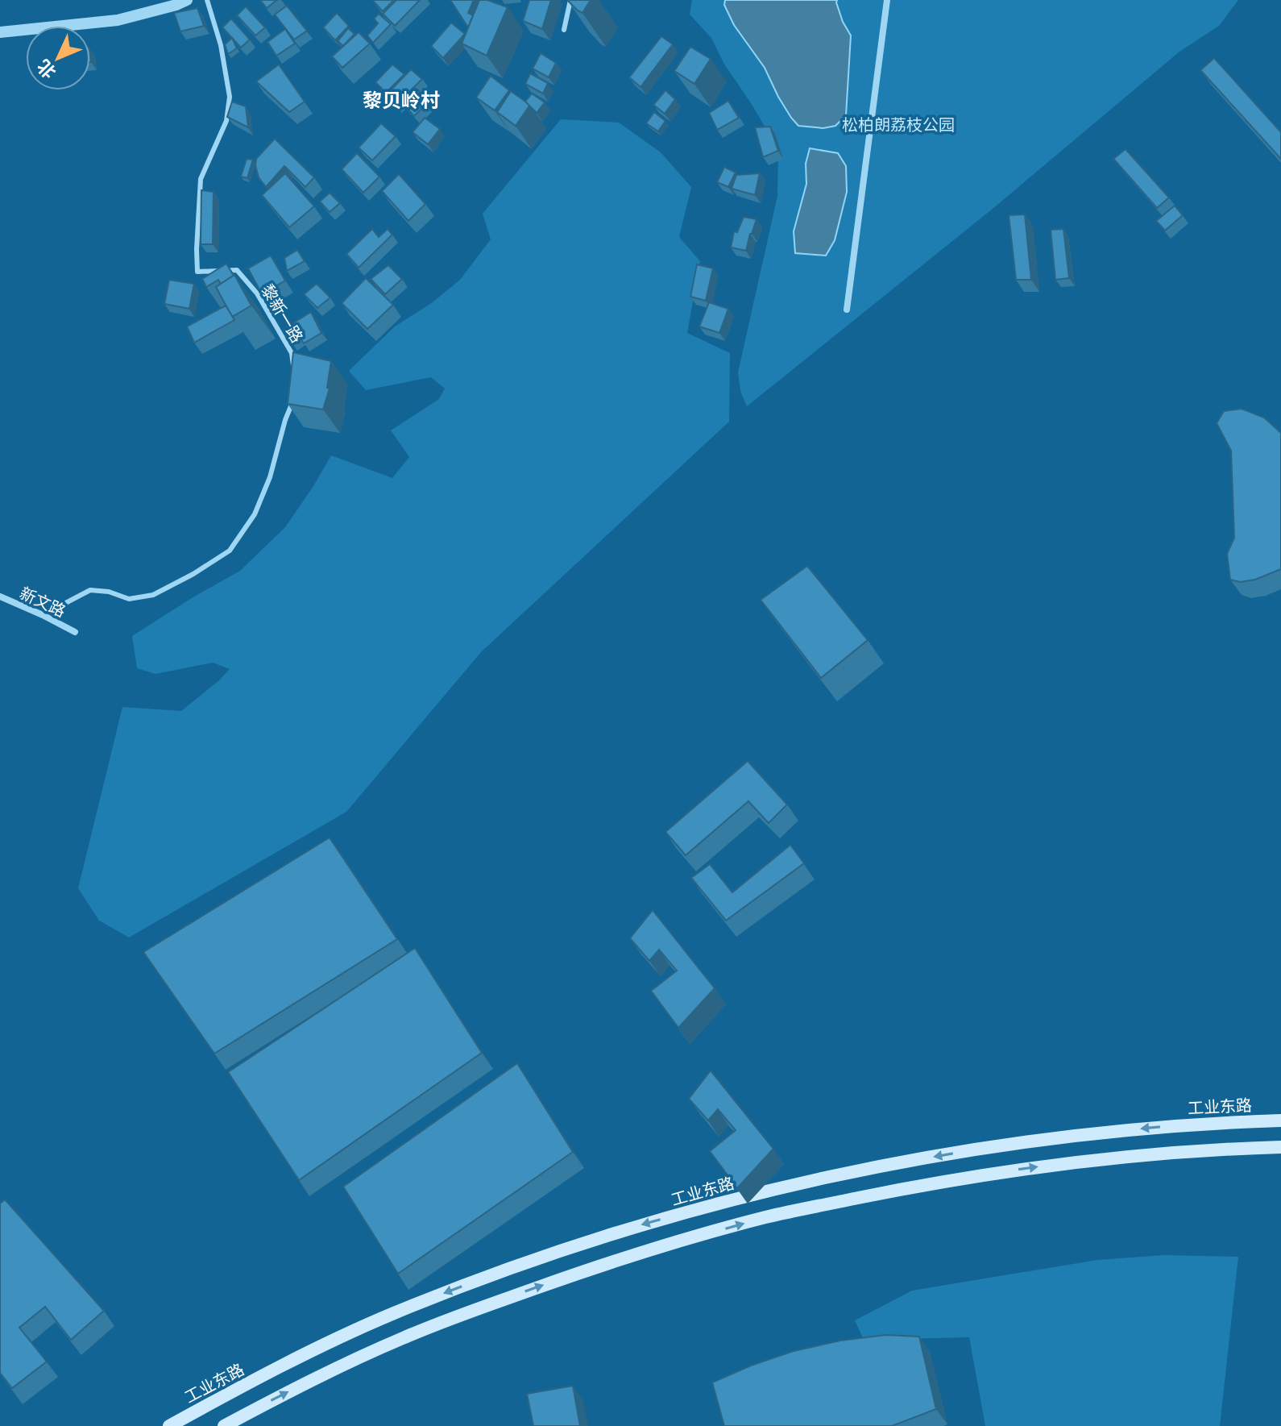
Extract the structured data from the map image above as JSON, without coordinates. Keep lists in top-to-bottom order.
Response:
{
  "streets": {
    "main road": ["工业东路"],
    "street": ["新文路"],
    "lane": ["黎新一路"]
  },
  "districts": ["黎贝岭村"],
  "parks": ["松柏朗荔枝公园"],
  "north": "bottom left"
}
